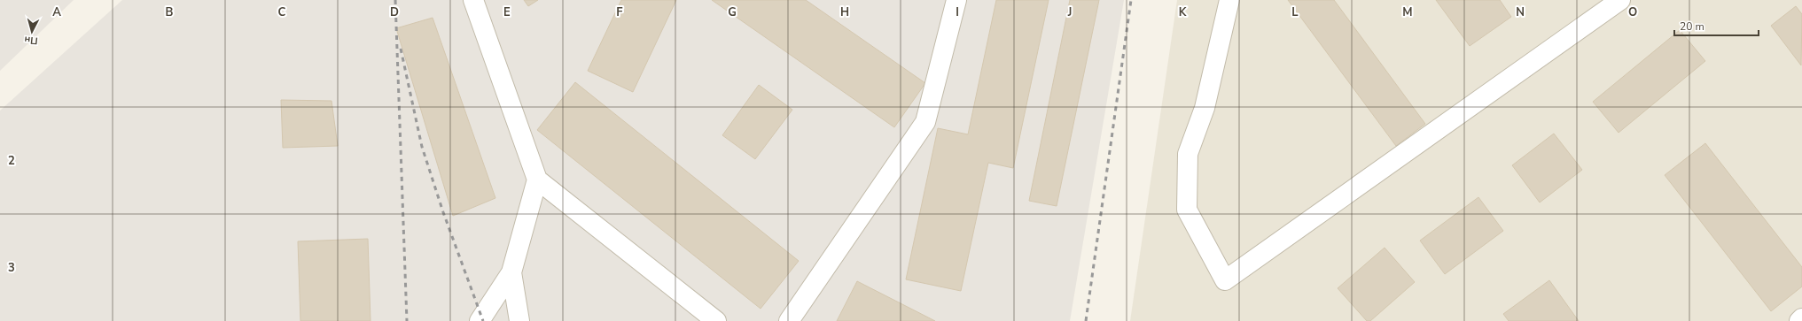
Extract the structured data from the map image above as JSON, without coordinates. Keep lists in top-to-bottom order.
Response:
{
  "scale_bar": "20 m",
  "north": "bottom",
  "grid": {
    "columns": [
      "A",
      "B",
      "C",
      "D",
      "E",
      "F",
      "G",
      "H",
      "I",
      "J",
      "K",
      "L",
      "M",
      "N",
      "O"
    ],
    "rows": ["2", "3"]
  }
}
